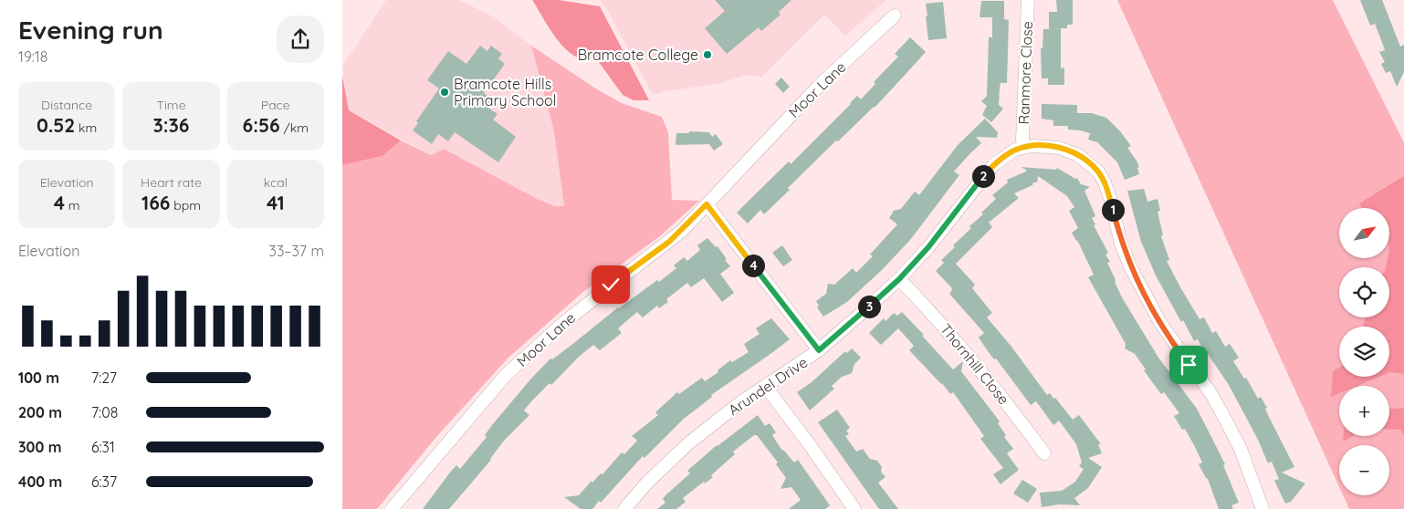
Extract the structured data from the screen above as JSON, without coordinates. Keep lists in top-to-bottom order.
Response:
{
  "streets": {
    "street": [
      "Ranmore Close",
      "Moor Lane",
      "Thornhill Close",
      "Arundel Drive"
    ]
  },
  "crossings": [
    ["Ranmore Close", "Arundel Drive"],
    ["Thornhill Close", "Arundel Drive"]
  ],
  "places": ["Bramcote College", "Bramcote Hills Primary School"],
  "north": "top right",
  "page": {
    "heading": ["Evening run", "19:18"],
    "stats": [
      ["Distance", "0.52 km"],
      ["Time", "3:36"],
      ["Pace", "6:56 /km"],
      ["Elevation", "4 m"],
      ["Heart rate", "166 bpm"],
      ["kcal", "41"]
    ],
    "pins": [
      "2",
      "1",
      "4",
      "3"
    ],
    "map_buttons": ["+", "−"],
    "chart": ["Elevation", "33–37 m"],
    "list": [
      {
        "name": "100 m",
        "note": "7:27"
      },
      {
        "name": "200 m",
        "note": "7:08"
      },
      {
        "name": "300 m",
        "note": "6:31"
      },
      {
        "name": "400 m",
        "note": "6:37"
      }
    ]
  }
}
